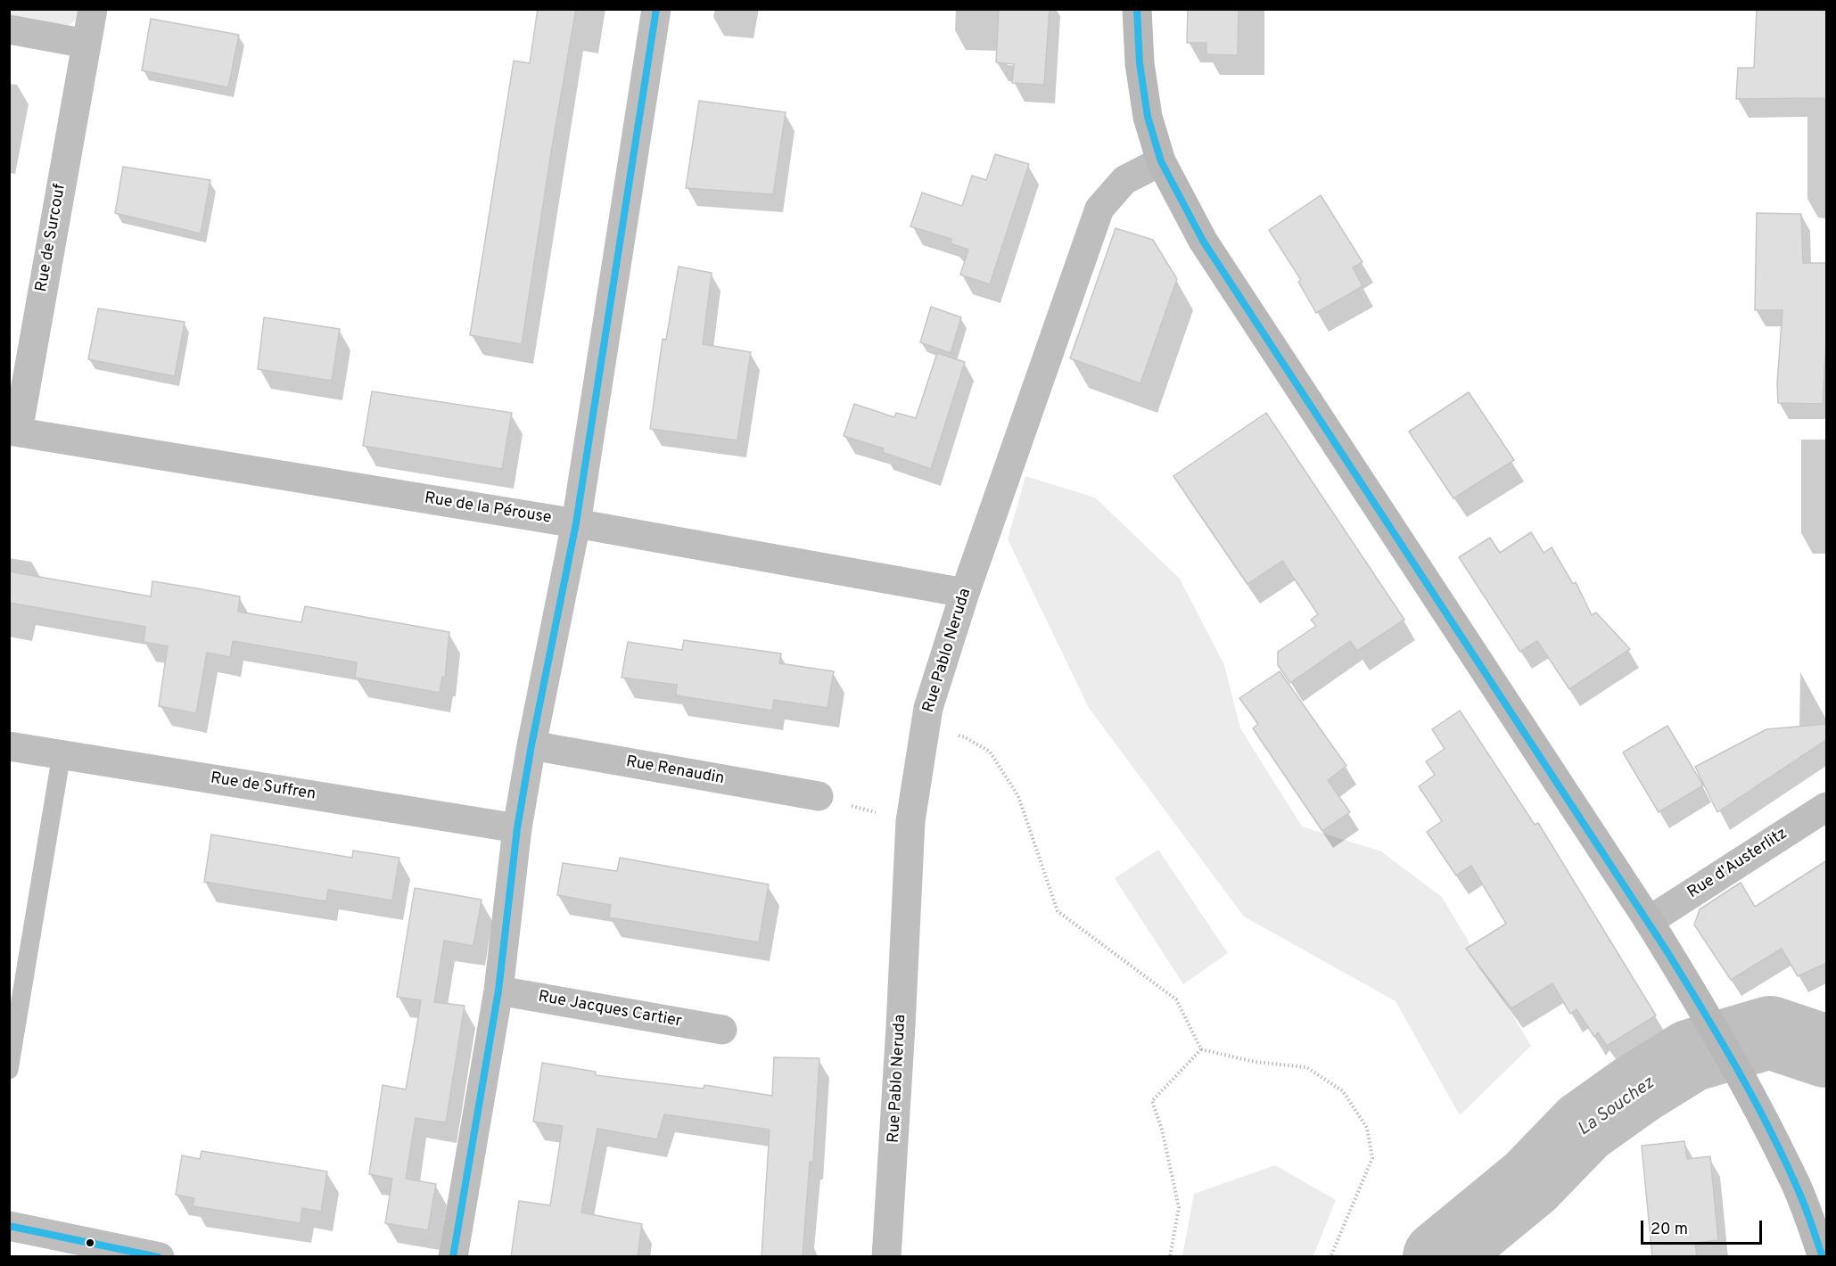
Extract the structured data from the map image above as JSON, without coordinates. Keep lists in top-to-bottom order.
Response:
{
  "streets": {
    "street": [
      "Rue de Surcouf",
      "Rue de la Pérouse",
      "Rue Pablo Neruda",
      "Rue Renaudin",
      "Rue de Suffren",
      "Rue d'Austerlitz",
      "Rue Jacques Cartier"
    ]
  },
  "crossings": [
    ["Rue de Surcouf", "Rue de la Pérouse"],
    ["Rue de la Pérouse", "Rue Pablo Neruda"]
  ],
  "water": ["La Souchez"],
  "scale_bar": "20 m"
}
